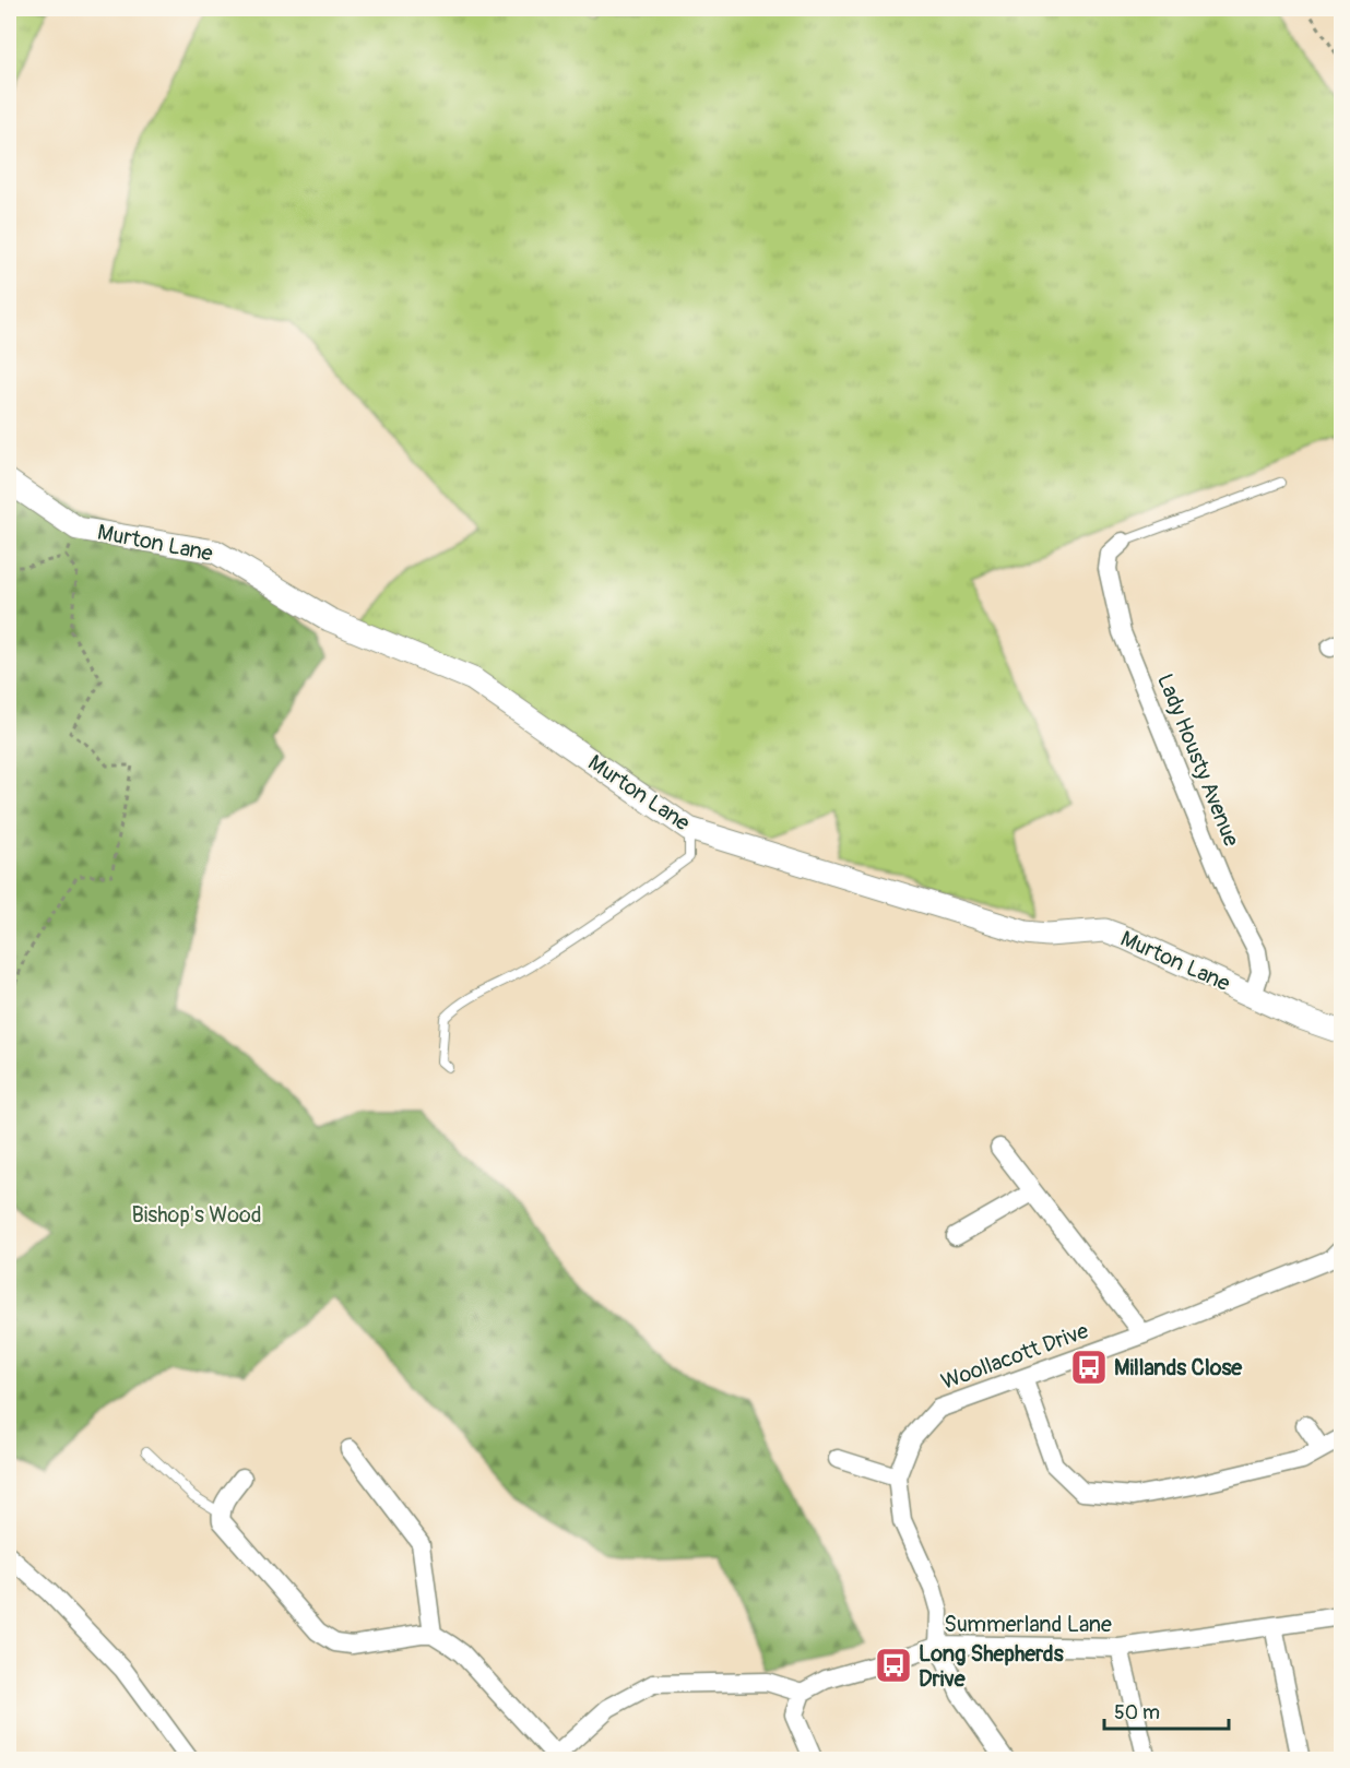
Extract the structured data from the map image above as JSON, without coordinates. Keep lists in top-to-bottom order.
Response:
{
  "streets": {
    "street": [
      "Murton Lane",
      "Lady Housty Avenue",
      "Woollacott Drive",
      "Summerland Lane"
    ]
  },
  "crossings": [
    ["Murton Lane", "Lady Housty Avenue"],
    ["Woollacott Drive", "Summerland Lane"]
  ],
  "parks": ["Bishop's Wood"],
  "places": {
    "bus stop": ["Millands Close", "Long Shepherds Drive"]
  },
  "scale_bar": "50 m"
}
